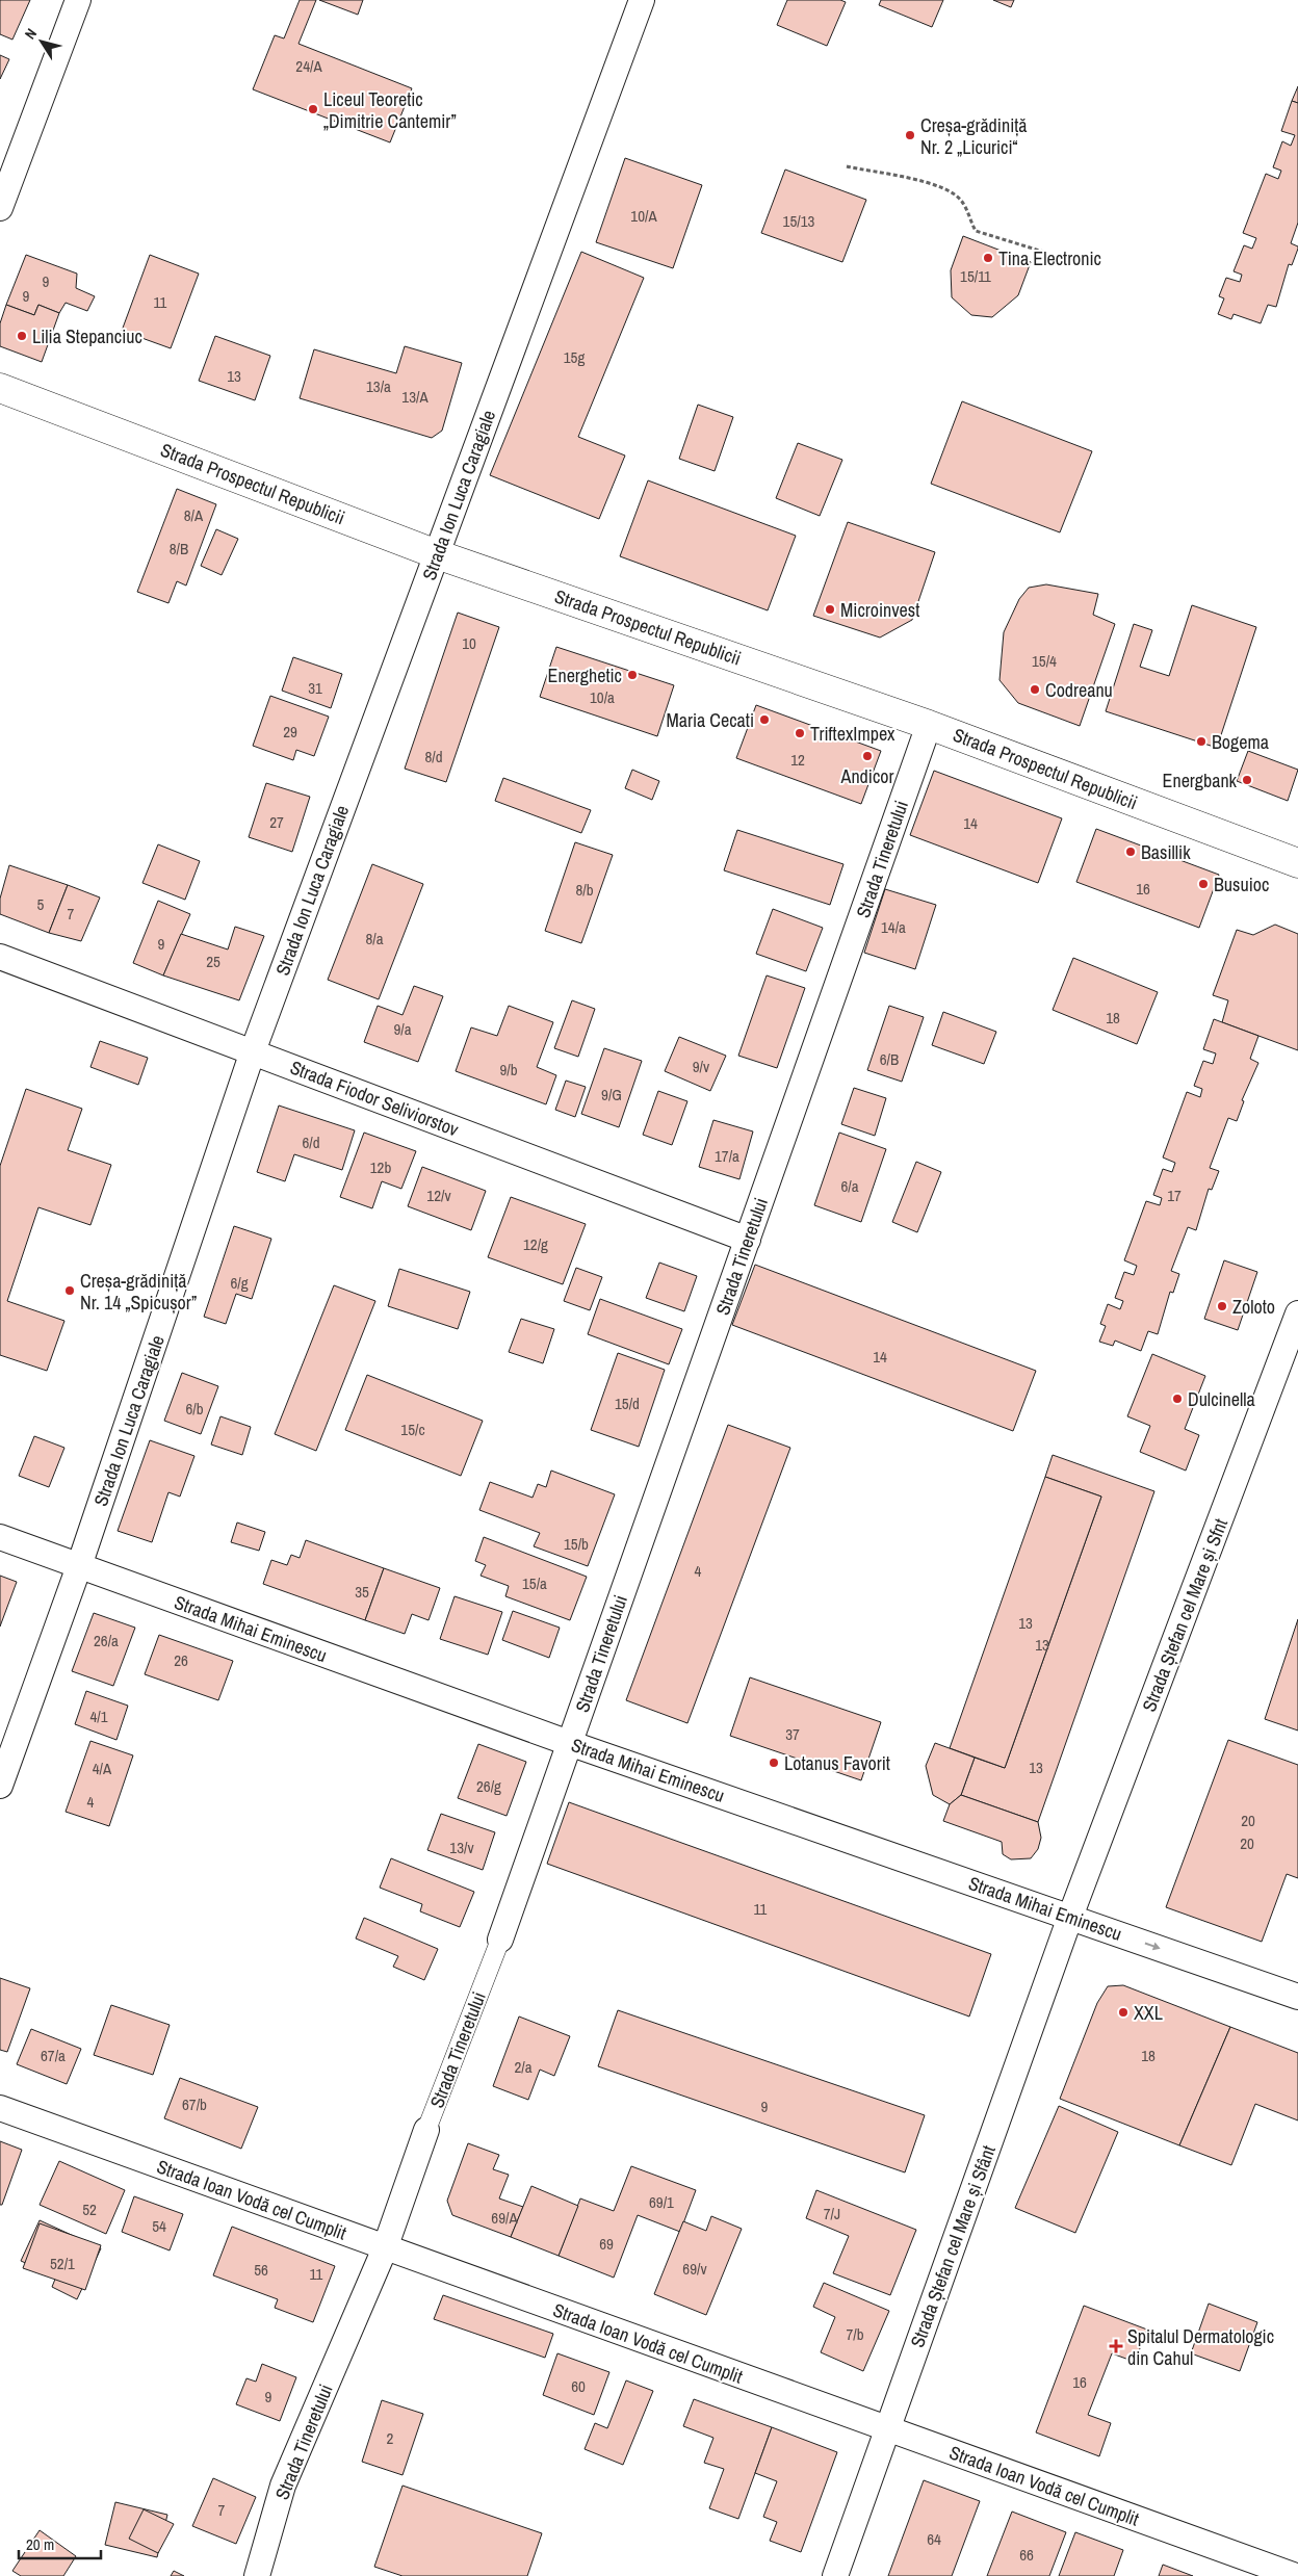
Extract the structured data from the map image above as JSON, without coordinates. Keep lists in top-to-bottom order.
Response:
{
  "streets": {
    "main road": ["Strada Prospectul Republicii"],
    "street": [
      "Strada Ion Luca Caragiale",
      "Strada Tineretului",
      "Strada Fiodor Seliviorstov",
      "Strada Ștefan cel Mare și Sfnt",
      "Strada Mihai Eminescu",
      "Strada Ioan Vodă cel Cumplit",
      "Strada Ștefan cel Mare și Sfânt"
    ]
  },
  "crossings": [
    ["Strada Prospectul Republicii", "Strada Ion Luca Caragiale"],
    ["Strada Prospectul Republicii", "Strada Tineretului"],
    ["Strada Ion Luca Caragiale", "Strada Fiodor Seliviorstov"],
    ["Strada Ion Luca Caragiale", "Strada Mihai Eminescu"],
    ["Strada Tineretului", "Strada Fiodor Seliviorstov"],
    ["Strada Tineretului", "Strada Mihai Eminescu"],
    ["Strada Tineretului", "Strada Ioan Vodă cel Cumplit"],
    ["Strada Ștefan cel Mare și Sfnt", "Strada Mihai Eminescu"],
    ["Strada Ștefan cel Mare și Sfnt", "Strada Ștefan cel Mare și Sfânt"],
    ["Strada Mihai Eminescu", "Strada Ștefan cel Mare și Sfânt"],
    ["Strada Ioan Vodă cel Cumplit", "Strada Ștefan cel Mare și Sfânt"]
  ],
  "places": {
    "other": [
      "Liceul Teoretic „Dimitrie Cantemir”",
      "Creșa-grădiniță Nr. 2 „Licurici“",
      "Tina Electronic",
      "Lilia Stepanciuc",
      "Microinvest",
      "Energhetic",
      "Codreanu",
      "Maria Cecati",
      "TriftexImpex",
      "Bogema",
      "Andicor",
      "Energbank",
      "Basillik",
      "Busuioc",
      "Creșa-grădiniță Nr. 14 „Spicușor”",
      "Zoloto",
      "Dulcinella",
      "Lotanus Favorit",
      "XXL"
    ],
    "health": ["Spitalul Dermatologic din Cahul"]
  },
  "house_numbers": [
    "24/A",
    "10/A",
    "15/13",
    "15/11",
    "9",
    "9",
    "11",
    "15g",
    "13",
    "13/a",
    "13/A",
    "8/A",
    "8/B",
    "10",
    "15/4",
    "31",
    "10/a",
    "29",
    "8/d",
    "12",
    "27",
    "14",
    "16",
    "8/b",
    "5",
    "7",
    "14/a",
    "8/a",
    "9",
    "25",
    "18",
    "9/a",
    "6/B",
    "9/v",
    "9/b",
    "9/G",
    "6/d",
    "17/a",
    "12b",
    "6/a",
    "12/v",
    "17",
    "12/g",
    "6/g",
    "14",
    "15/d",
    "6/b",
    "15/c",
    "15/b",
    "4",
    "15/a",
    "35",
    "13",
    "26/a",
    "13",
    "26",
    "4/1",
    "37",
    "13",
    "4/A",
    "26/g",
    "4",
    "20",
    "20",
    "13/v",
    "11",
    "67/a",
    "18",
    "2/a",
    "67/b",
    "9",
    "69/1",
    "52",
    "7/J",
    "69/A",
    "54",
    "69",
    "52/1",
    "69/v",
    "56",
    "11",
    "7/b",
    "16",
    "60",
    "9",
    "2",
    "7",
    "64",
    "66"
  ],
  "scale_bar": "20 m",
  "north": "top left"
}
